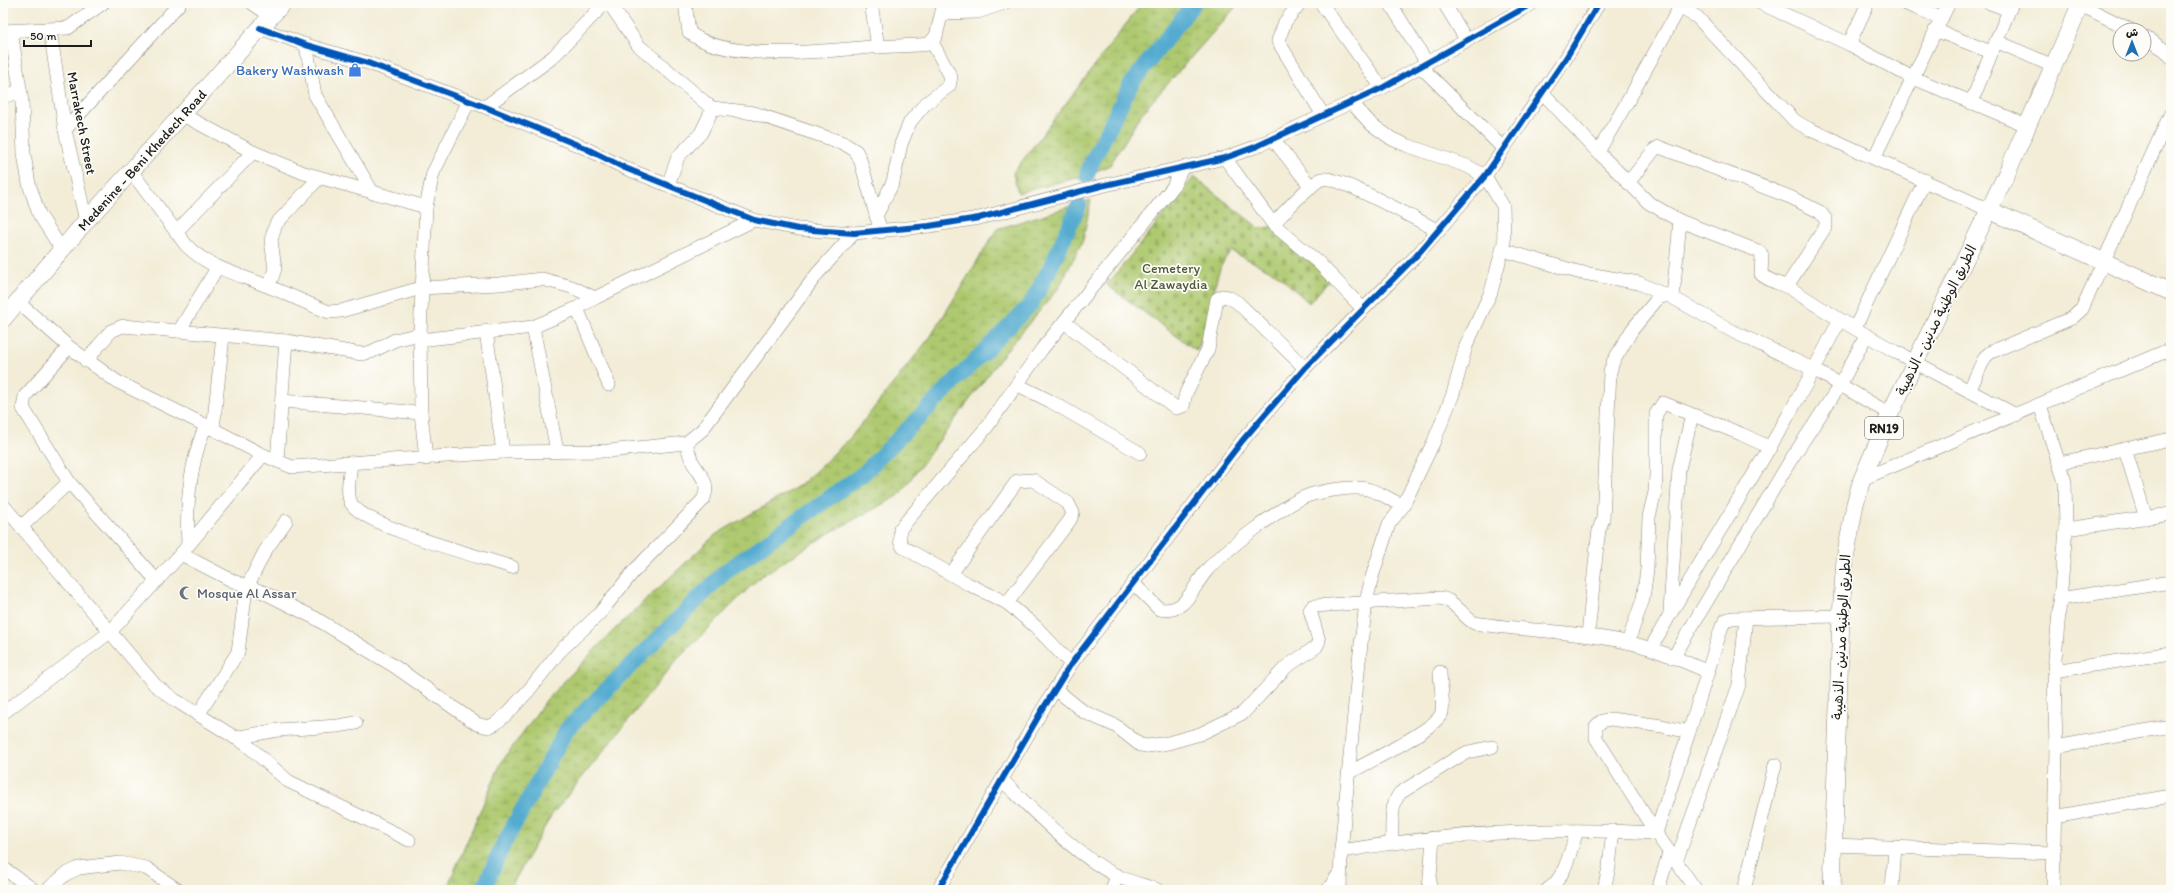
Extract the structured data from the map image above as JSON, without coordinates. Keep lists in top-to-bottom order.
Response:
{
  "streets": {
    "main road": ["Medenine - Beni Khedech Road", "الطريق الوطنية مدنين - الذهيبة", "RN19"],
    "street": ["Marrakech Street"]
  },
  "crossings": [
    ["Marrakech Street", "Medenine - Beni Khedech Road"]
  ],
  "parks": ["Cemetery Al Zawaydia"],
  "places": {
    "shop": ["Bakery Washwash"],
    "mosque": ["Mosque Al Assar"]
  },
  "scale_bar": "50 m",
  "north": "top"
}
